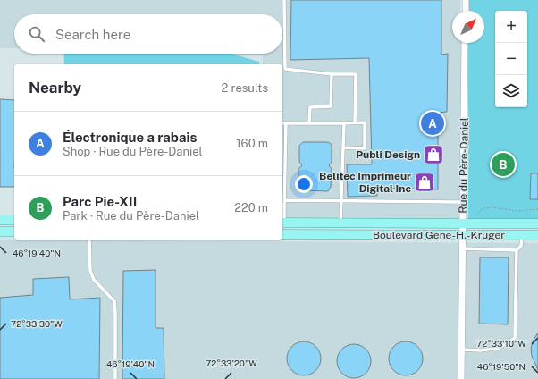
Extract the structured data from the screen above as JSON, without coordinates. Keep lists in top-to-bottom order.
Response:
{
  "streets": {
    "main road": ["Boulevard Gene-H.-Kruger"],
    "street": ["Rue du Père-Daniel"]
  },
  "crossings": [
    ["Rue du Père-Daniel", "Boulevard Gene-H.-Kruger"]
  ],
  "places": {
    "shop": ["Publi Design", "Belitec Imprimeur Digital Inc"]
  },
  "north": "top right",
  "page": {
    "map_buttons": ["+", "−"],
    "search": "Search here",
    "heading": ["Nearby", "2 results"],
    "pins": ["A", "B"],
    "list": [
      {
        "mark": "A",
        "name": "Électronique a rabais",
        "note": "Shop · Rue du Père-Daniel",
        "value": "160 m"
      },
      {
        "mark": "B",
        "name": "Parc Pie-XII",
        "note": "Park · Rue du Père-Daniel",
        "value": "220 m"
      }
    ]
  },
  "coordinates": [
    "46°19'40\"N",
    "72°33'30\"W",
    "72°33'10\"W",
    "72°33'20\"W",
    "46°19'50\"N"
  ]
}
